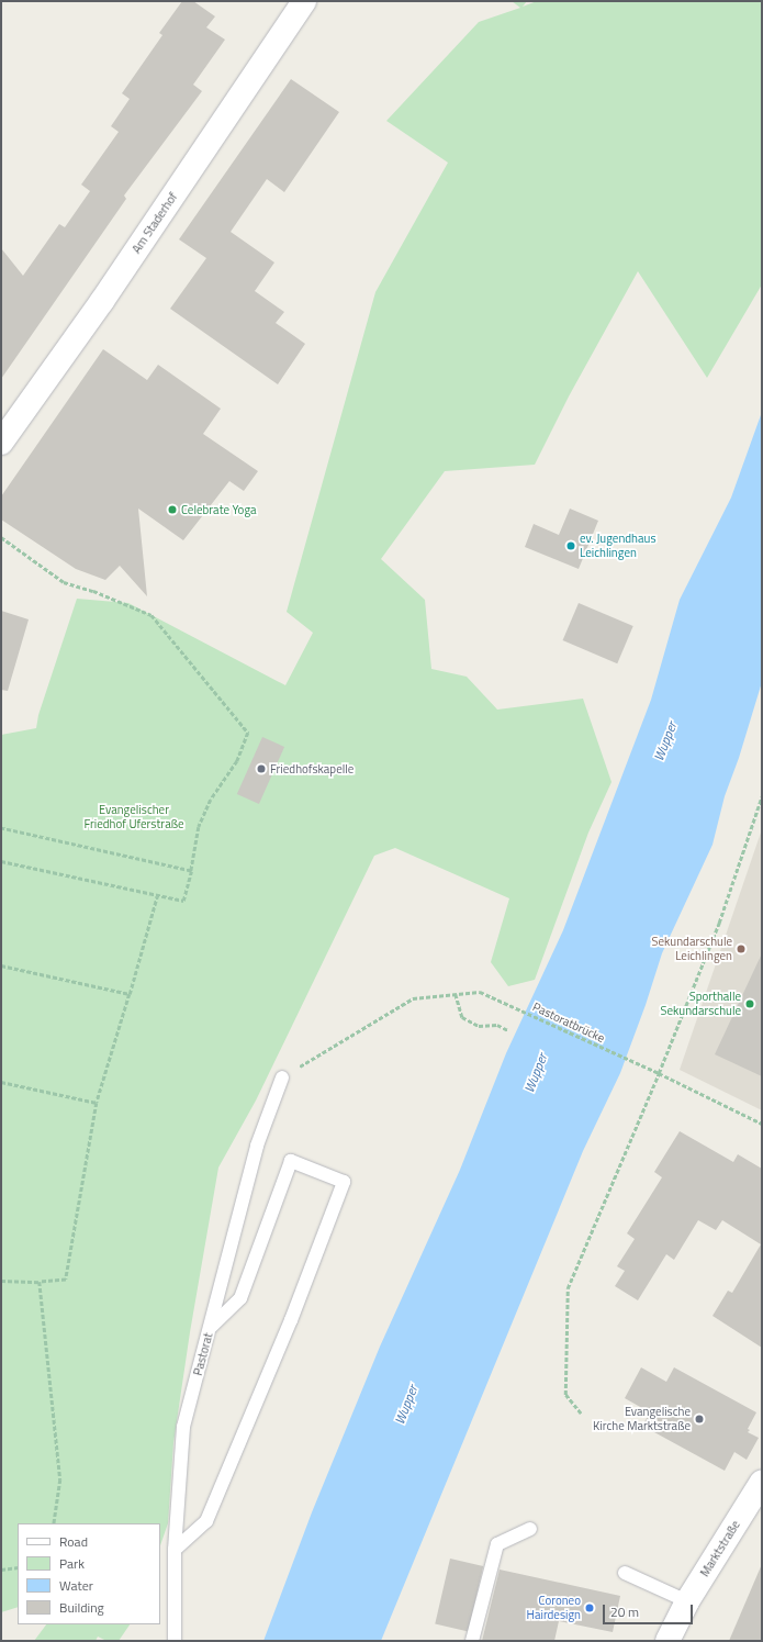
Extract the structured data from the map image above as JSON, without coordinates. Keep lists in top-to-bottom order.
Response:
{
  "streets": {
    "street": ["Am Staderhof", "Marktstraße"],
    "lane": ["Pastorat"],
    "path": ["Pastoratbrücke"]
  },
  "water": ["Wupper"],
  "parks": ["Evangelischer Friedhof Uferstraße"],
  "places": [
    "Celebrate Yoga",
    "ev. Jugendhaus Leichlingen",
    "Friedhofskapelle",
    "Sekundarschule Leichlingen",
    "Sporthalle Sekundarschule",
    "Evangelische Kirche Marktstraße",
    "Coroneo Hairdesign"
  ],
  "legend": [
    "Road",
    "Park",
    "Water",
    "Building"
  ],
  "scale_bar": "20 m"
}
